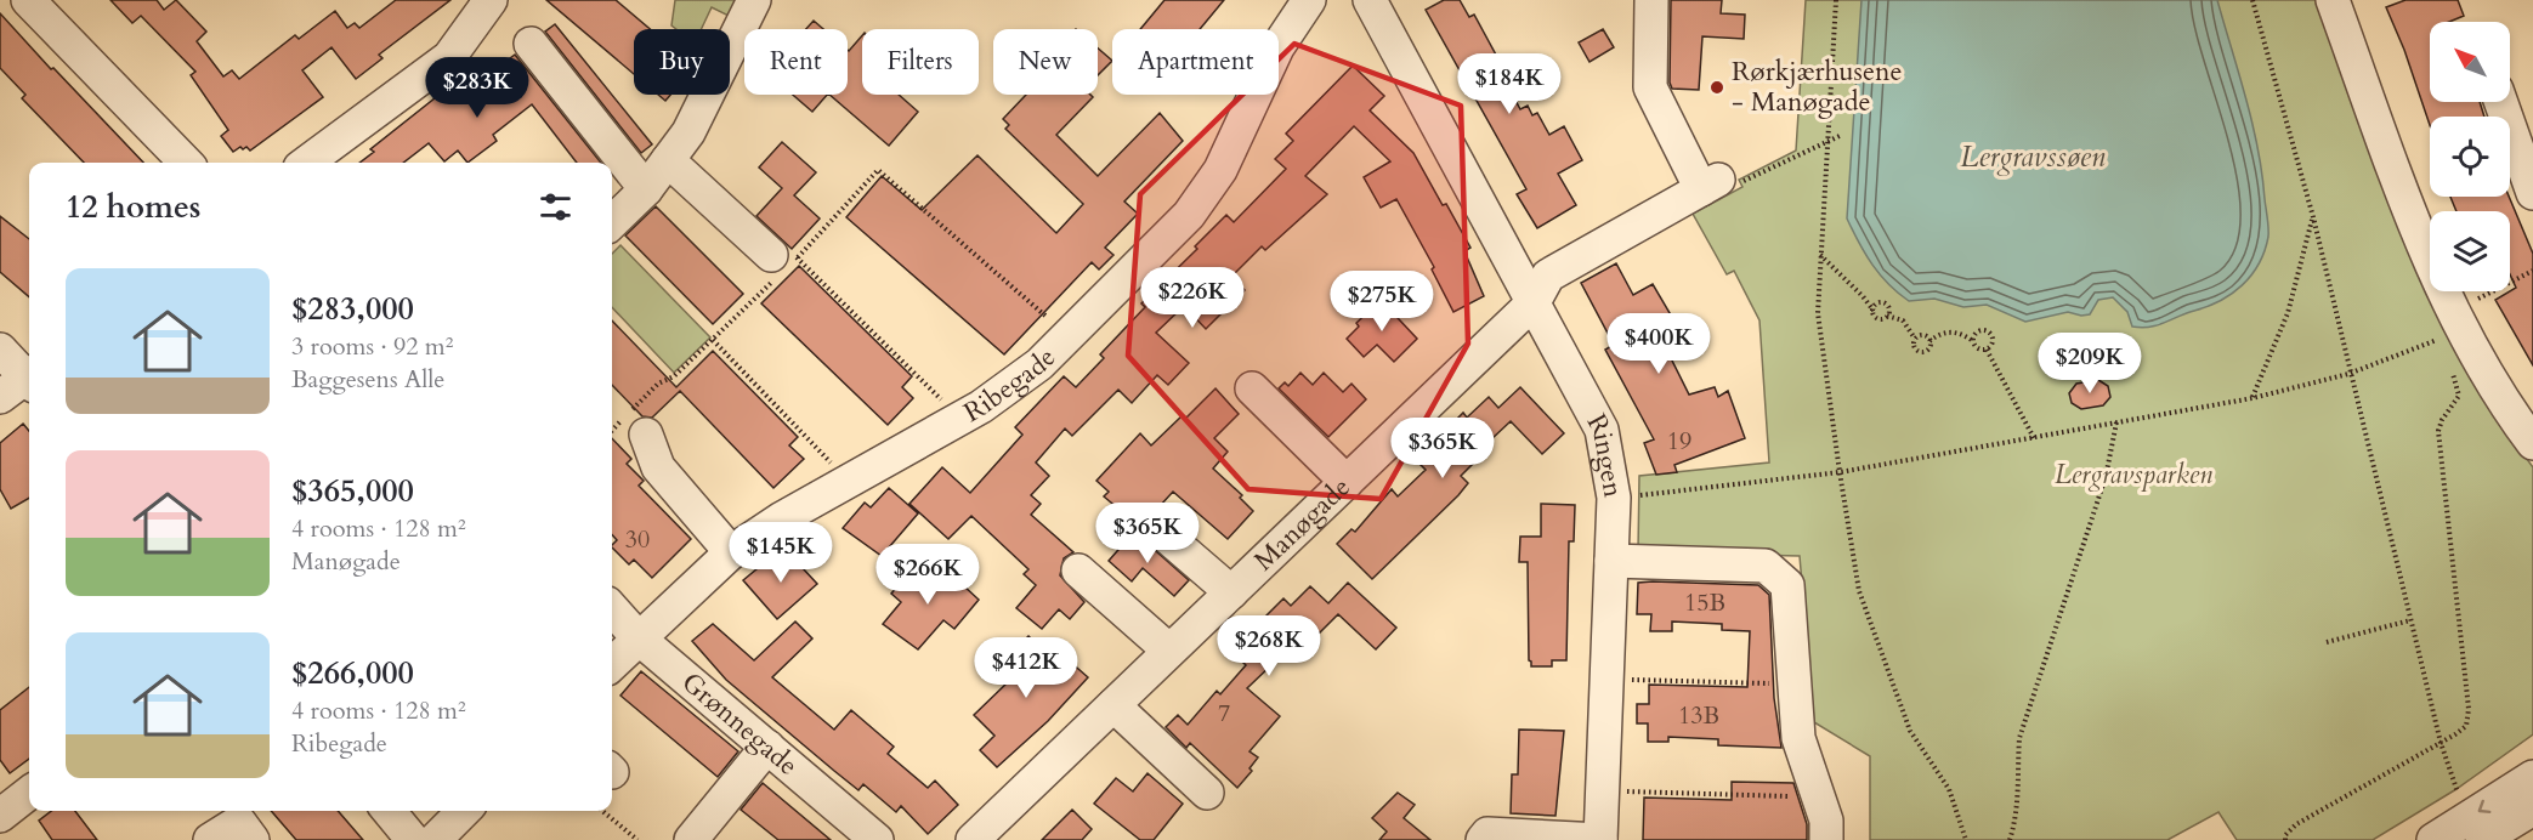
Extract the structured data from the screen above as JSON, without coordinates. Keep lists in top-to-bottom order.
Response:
{
  "streets": {
    "street": [
      "Ribegade",
      "Ringen",
      "Manøgade",
      "Grønnegade"
    ]
  },
  "crossings": [
    ["Ribegade", "Grønnegade"],
    ["Ringen", "Manøgade"]
  ],
  "water": ["Lergravssøen"],
  "parks": ["Lergravsparken"],
  "places": ["Rørkjærhusene - Manøgade"],
  "house_numbers": [
    "19",
    "30",
    "15B",
    "7",
    "13B"
  ],
  "north": "top left",
  "page": {
    "chip": [
      "Buy",
      "Rent",
      "Filters",
      "New",
      "Apartment"
    ],
    "price": [
      "$184K",
      "$283K",
      "$226K",
      "$275K",
      "$400K",
      "$209K",
      "$365K",
      "$365K",
      "$145K",
      "$266K",
      "$268K",
      "$412K"
    ],
    "heading": "12 homes",
    "list": [
      {
        "name": "$283,000",
        "note": "3 rooms · 92 m² · Baggesens Alle"
      },
      {
        "name": "$365,000",
        "note": "4 rooms · 128 m² · Manøgade"
      },
      {
        "name": "$266,000",
        "note": "4 rooms · 128 m² · Ribegade"
      }
    ]
  }
}
